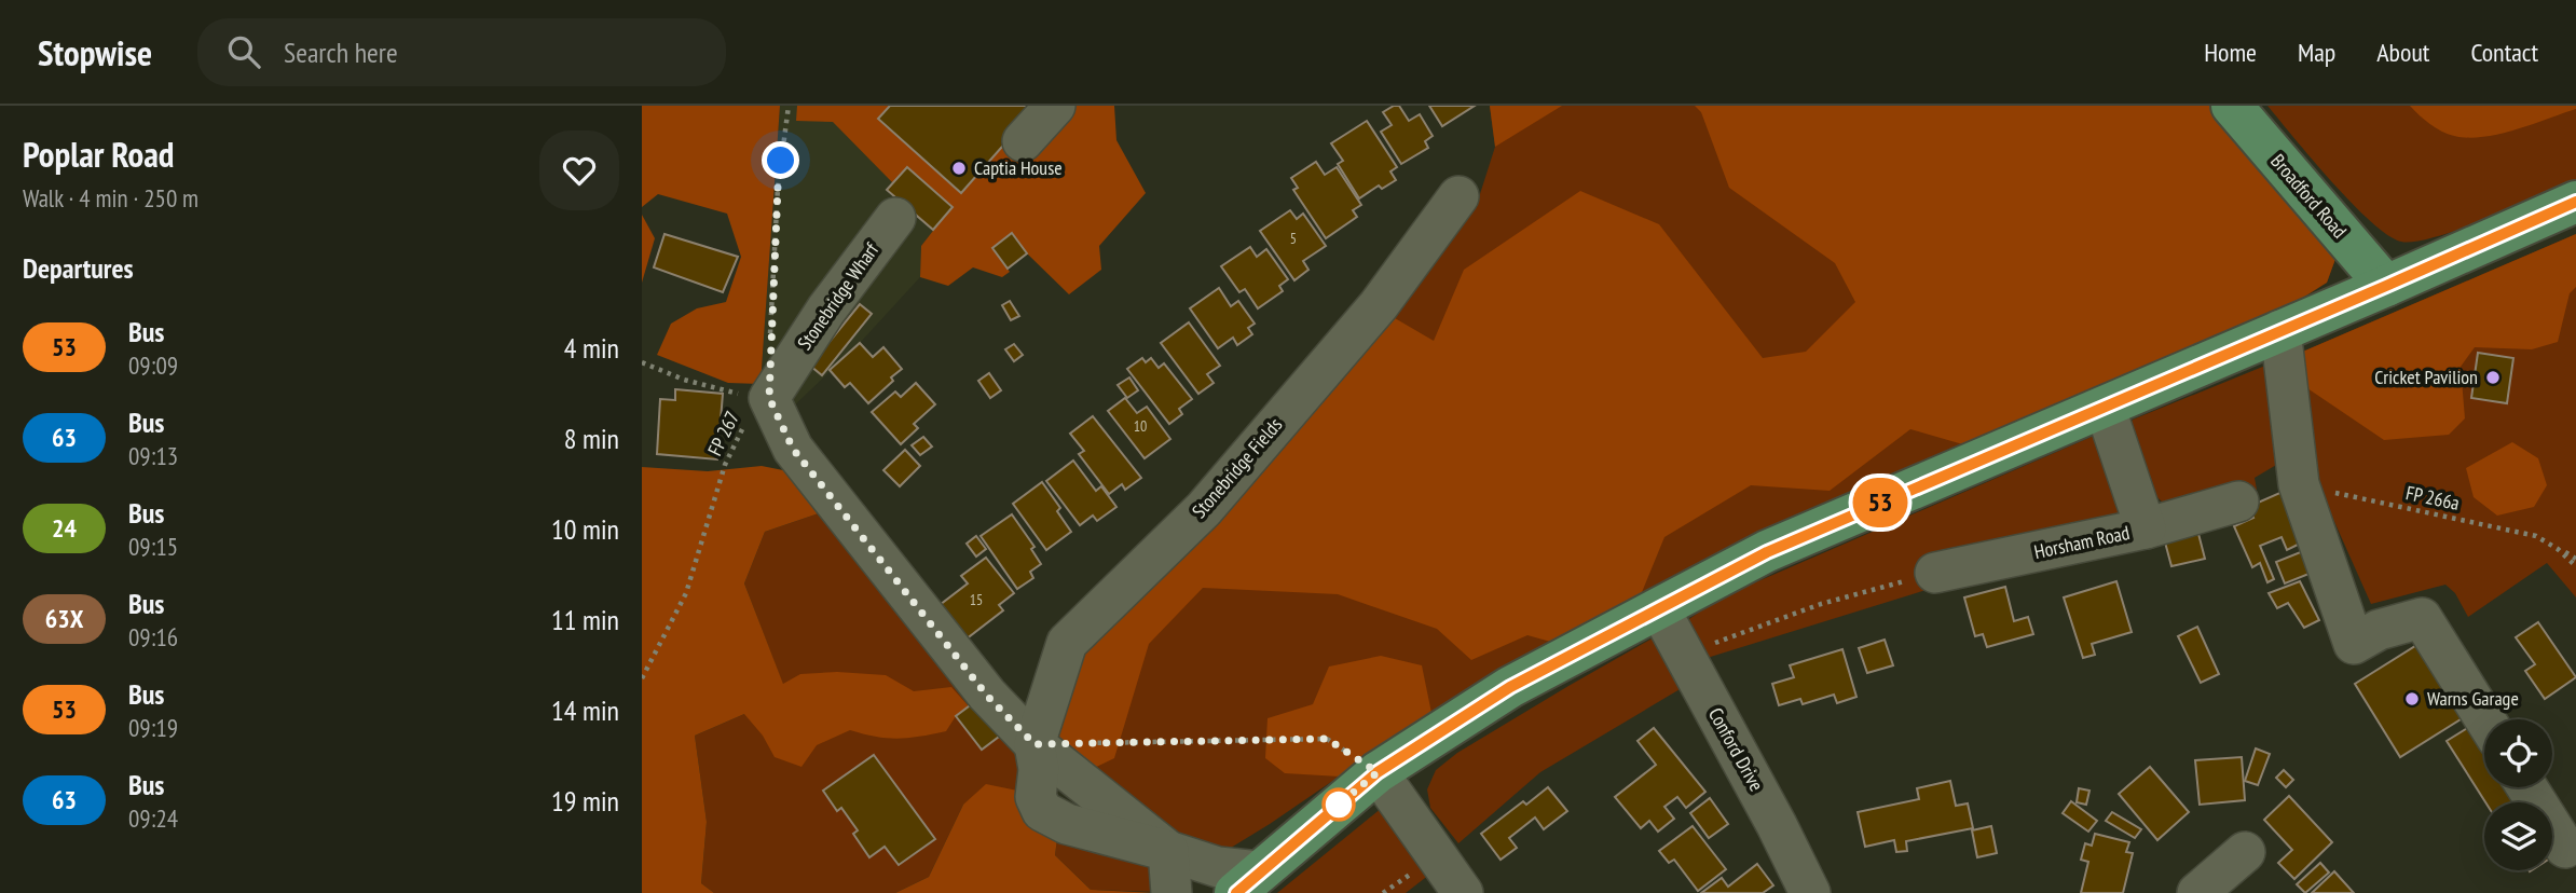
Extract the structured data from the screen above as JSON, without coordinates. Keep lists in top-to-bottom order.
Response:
{
  "streets": {
    "main road": ["Broadford Road"],
    "street": [
      "Stonebridge Wharf",
      "Stonebridge Fields",
      "Horsham Road",
      "Conford Drive"
    ],
    "path": ["FP 267", "FP 266a"]
  },
  "crossings": [
    ["Stonebridge Wharf", "FP 267"]
  ],
  "places": ["Captia House", "Cricket Pavilion", "Warns Garage"],
  "lines": ["bus line 53"],
  "house_numbers": ["5", "10", "15"],
  "page": {
    "header": "Stopwise",
    "search": "Search here",
    "nav": [
      "Home",
      "Map",
      "About",
      "Contact"
    ],
    "heading": [
      ["Poplar Road", "Walk · 4 min · 250 m"],
      "Departures"
    ],
    "on_map": "53",
    "list": [
      {
        "mark": "53",
        "name": "Bus",
        "note": "09:09",
        "value": "4 min"
      },
      {
        "mark": "63",
        "name": "Bus",
        "note": "09:13",
        "value": "8 min"
      },
      {
        "mark": "24",
        "name": "Bus",
        "note": "09:15",
        "value": "10 min"
      },
      {
        "mark": "63X",
        "name": "Bus",
        "note": "09:16",
        "value": "11 min"
      },
      {
        "mark": "53",
        "name": "Bus",
        "note": "09:19",
        "value": "14 min"
      },
      {
        "mark": "63",
        "name": "Bus",
        "note": "09:24",
        "value": "19 min"
      }
    ]
  }
}
